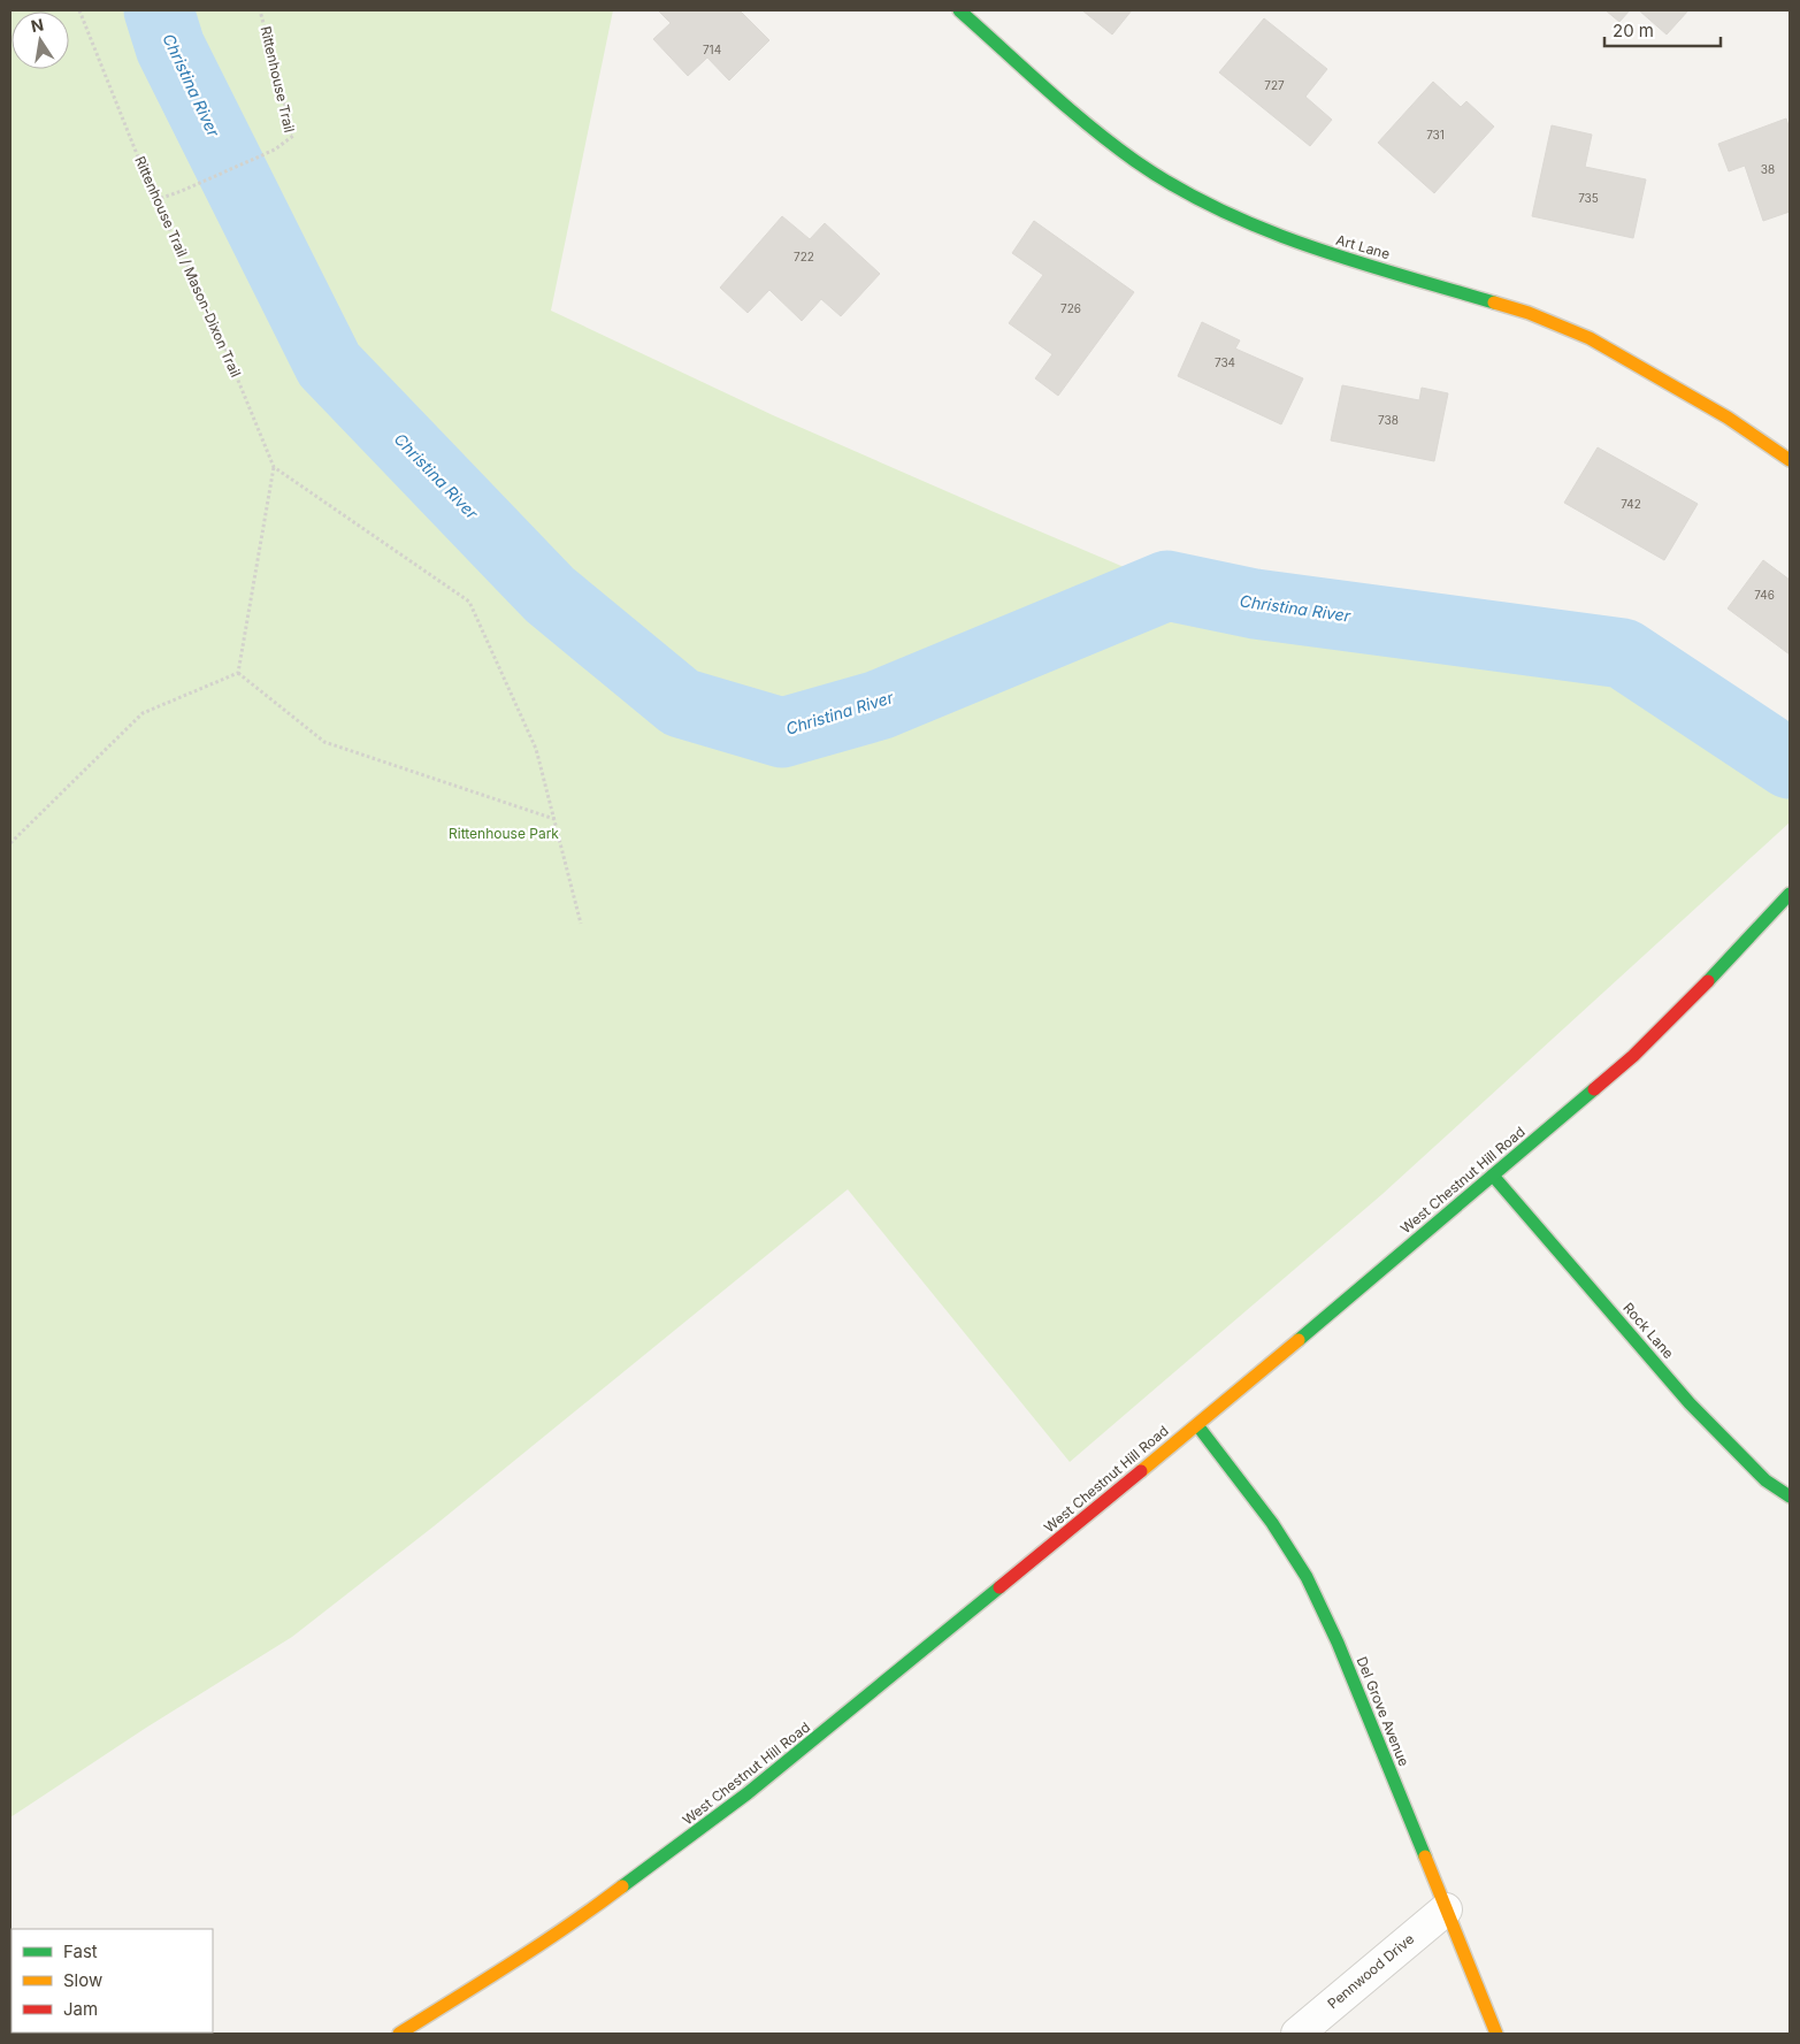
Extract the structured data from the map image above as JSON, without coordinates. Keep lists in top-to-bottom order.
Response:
{
  "streets": {
    "street": [
      "Art Lane",
      "West Chestnut Hill Road",
      "Rock Lane",
      "Del Grove Avenue",
      "Pennwood Drive"
    ],
    "path": ["Rittenhouse Trail", "Rittenhouse Trail / Mason-Dixon Trail"]
  },
  "crossings": [
    ["Rittenhouse Trail", "Rittenhouse Trail / Mason-Dixon Trail"],
    ["West Chestnut Hill Road", "Rock Lane"],
    ["West Chestnut Hill Road", "Del Grove Avenue"],
    ["Del Grove Avenue", "Pennwood Drive"]
  ],
  "water": ["Christina River"],
  "parks": ["Rittenhouse Park"],
  "house_numbers": [
    "714",
    "727",
    "731",
    "38",
    "735",
    "722",
    "726",
    "734",
    "738",
    "742",
    "746"
  ],
  "legend": ["Fast", "Slow", "Jam"],
  "scale_bar": "20 m",
  "north": "top"
}
